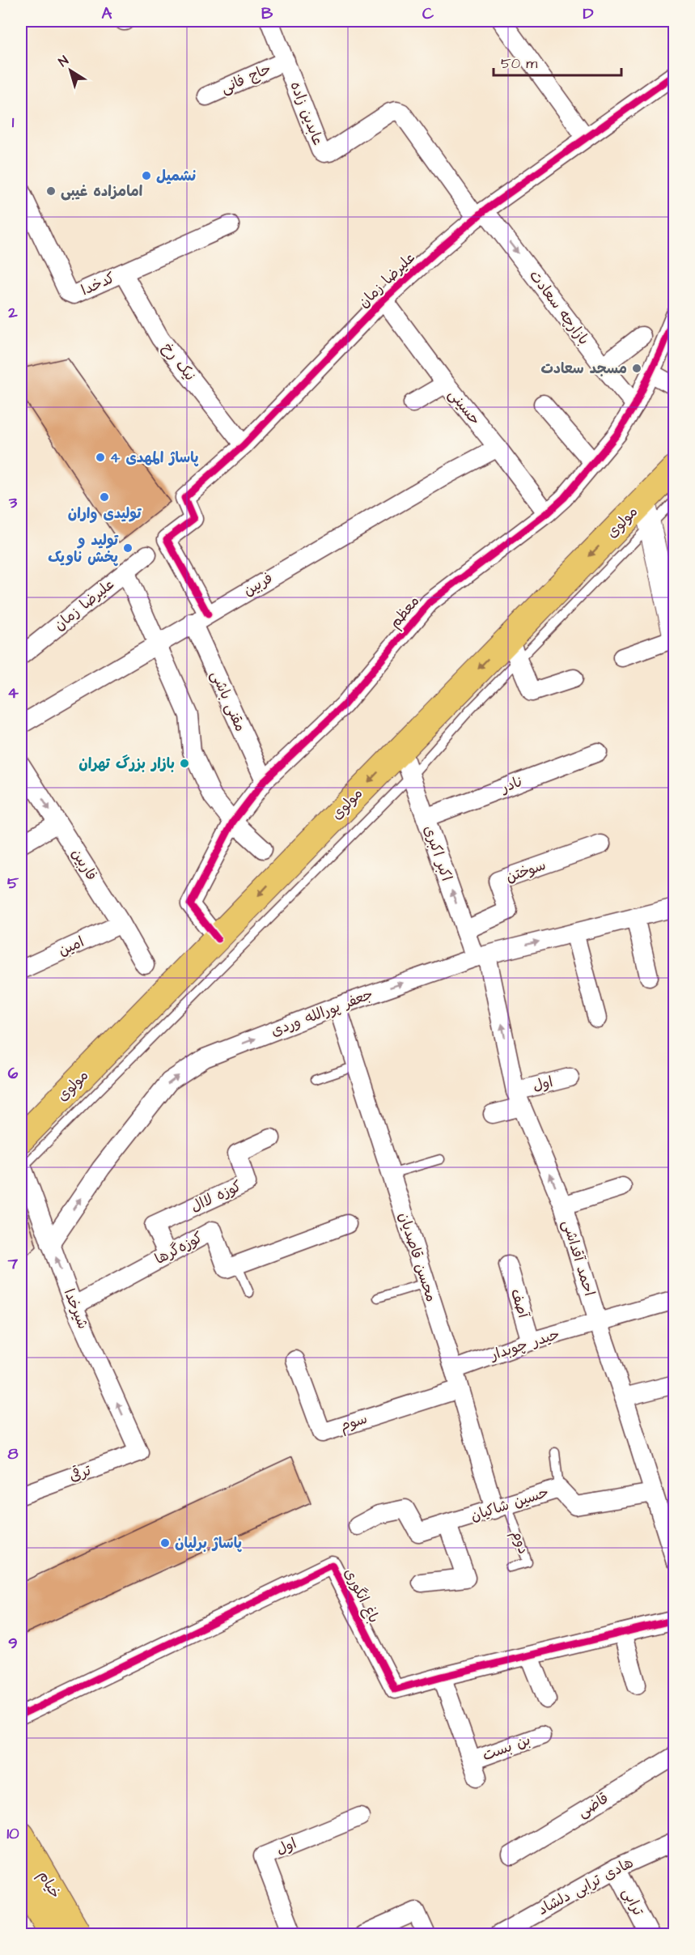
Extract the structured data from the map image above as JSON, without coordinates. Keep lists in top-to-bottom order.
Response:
{
  "streets": {
    "main road": ["مولوی", "خیام"],
    "street": [
      "حاج فانی",
      "عابدین زاده",
      "علیرضا زمان",
      "کدخدا",
      "بازارچه سعادت",
      "نیک رخ",
      "حسینی",
      "فربین",
      "معظم",
      "مقنی باشی",
      "نادر",
      "اکبر اکبری",
      "فاربین",
      "سوختن",
      "امین",
      "جعفر پورالله وردی",
      "اول",
      "کوزه لاال",
      "کوزه‌گرها",
      "محسن قاصدیان",
      "احمد آقداشی",
      "آصف",
      "شیرخدا",
      "حیدر چوبدار",
      "سوم",
      "ترقی",
      "حسین شاکیان",
      "باغ انگوری",
      "بن بست",
      "قاضی",
      "هادی ترابی دلشاد",
      "ترابی"
    ],
    "lane": ["دوم"]
  },
  "crossings": [
    ["حاج فانی", "عابدین زاده"],
    ["عابدین زاده", "بازارچه سعادت"],
    ["علیرضا زمان", "بازارچه سعادت"],
    ["علیرضا زمان", "نیک رخ"],
    ["علیرضا زمان", "حسینی"],
    ["علیرضا زمان", "مقنی باشی"],
    ["کدخدا", "نیک رخ"],
    ["بازارچه سعادت", "معظم"],
    ["حسینی", "فربین"],
    ["حسینی", "معظم"],
    ["مولوی", "معظم"],
    ["مولوی", "اکبر اکبری"],
    ["فربین", "مقنی باشی"],
    ["معظم", "مقنی باشی"],
    ["نادر", "اکبر اکبری"],
    ["اکبر اکبری", "سوختن"],
    ["اکبر اکبری", "جعفر پورالله وردی"],
    ["اکبر اکبری", "احمد آقداشی"],
    ["فاربین", "امین"],
    ["جعفر پورالله وردی", "محسن قاصدیان"],
    ["جعفر پورالله وردی", "احمد آقداشی"],
    ["جعفر پورالله وردی", "شیرخدا"],
    ["اول", "احمد آقداشی"],
    ["کوزه لاال", "کوزه‌گرها"],
    ["کوزه‌گرها", "شیرخدا"],
    ["محسن قاصدیان", "حیدر چوبدار"],
    ["محسن قاصدیان", "سوم"],
    ["محسن قاصدیان", "حسین شاکیان"],
    ["محسن قاصدیان", "دوم"],
    ["احمد آقداشی", "حیدر چوبدار"],
    ["احمد آقداشی", "حسین شاکیان"],
    ["آصف", "حیدر چوبدار"],
    ["شیرخدا", "ترقی"],
    ["حسین شاکیان", "دوم"],
    ["باغ انگوری", "بن بست"],
    ["هادی ترابی دلشاد", "ترابی"]
  ],
  "one_way": [
    "بازارچه سعادت",
    "مولوی",
    "اکبر اکبری",
    "جعفر پورالله وردی",
    "شیرخدا"
  ],
  "places": [
    "نشمیل",
    "امامزاده غیبی",
    "مسجد سعادت",
    "پاساژ المهدی 4",
    "تولیدی واران",
    "تولید و پخش ناویک",
    "بازار بزرگ تهران",
    "پاساژ برلیان"
  ],
  "scale_bar": "50 m",
  "north": "top left",
  "grid": {
    "columns": [
      "A",
      "B",
      "C",
      "D"
    ],
    "rows": [
      "1",
      "2",
      "3",
      "4",
      "5",
      "6",
      "7",
      "8",
      "9",
      "10"
    ]
  }
}
